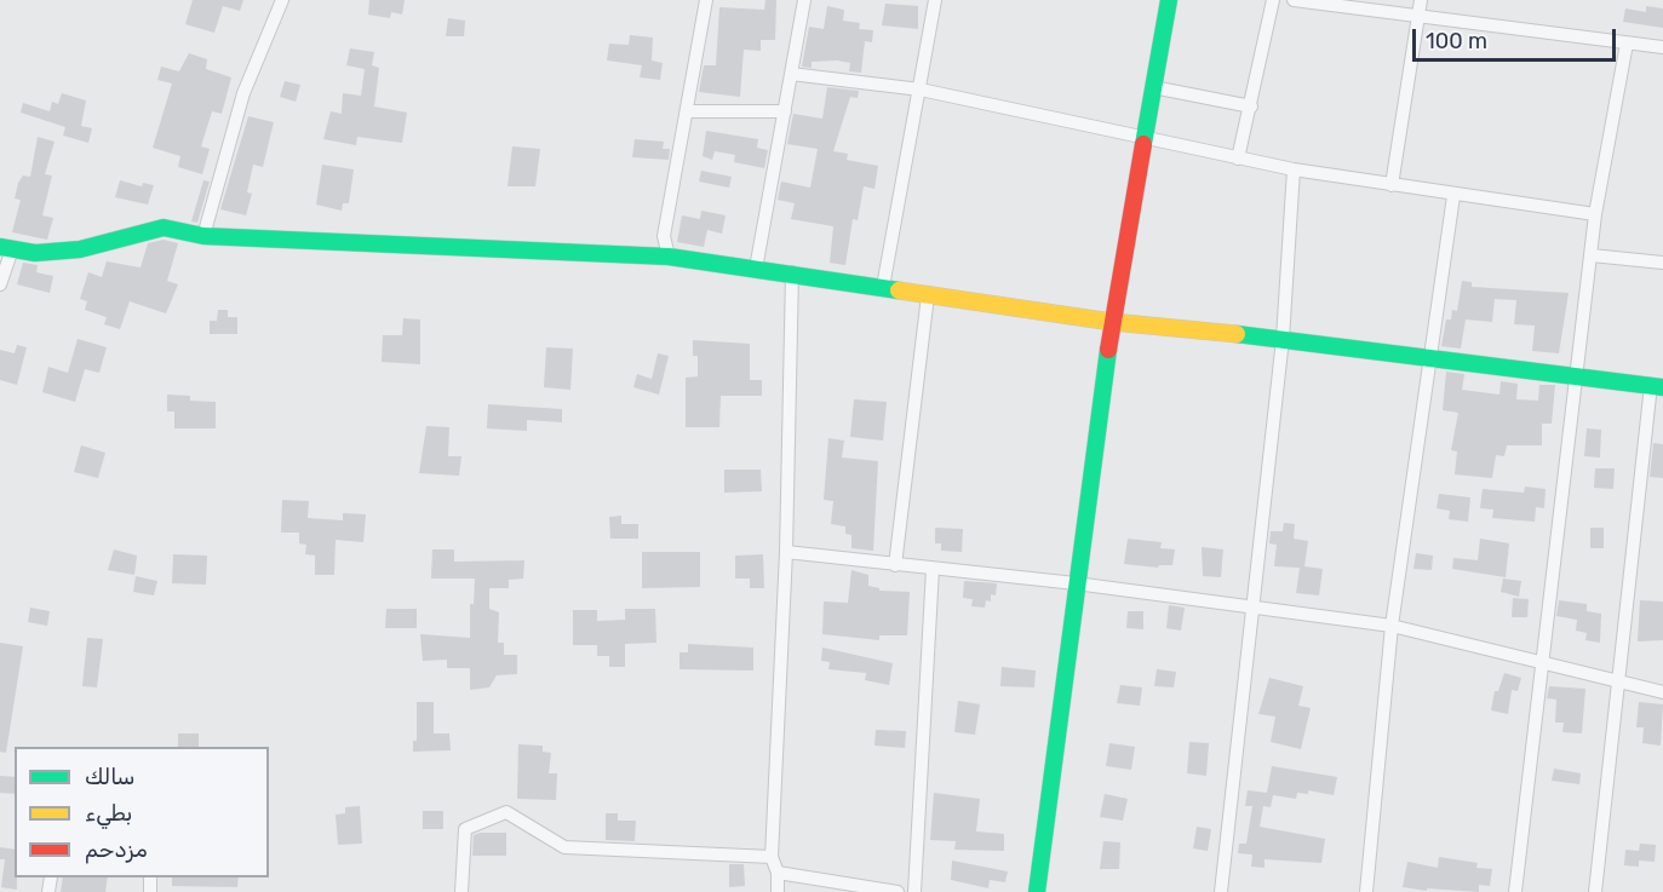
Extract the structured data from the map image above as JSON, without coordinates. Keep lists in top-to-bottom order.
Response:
{
  "legend": ["سالك", "بطيء", "مزدحم"],
  "scale_bar": "100 m"
}
